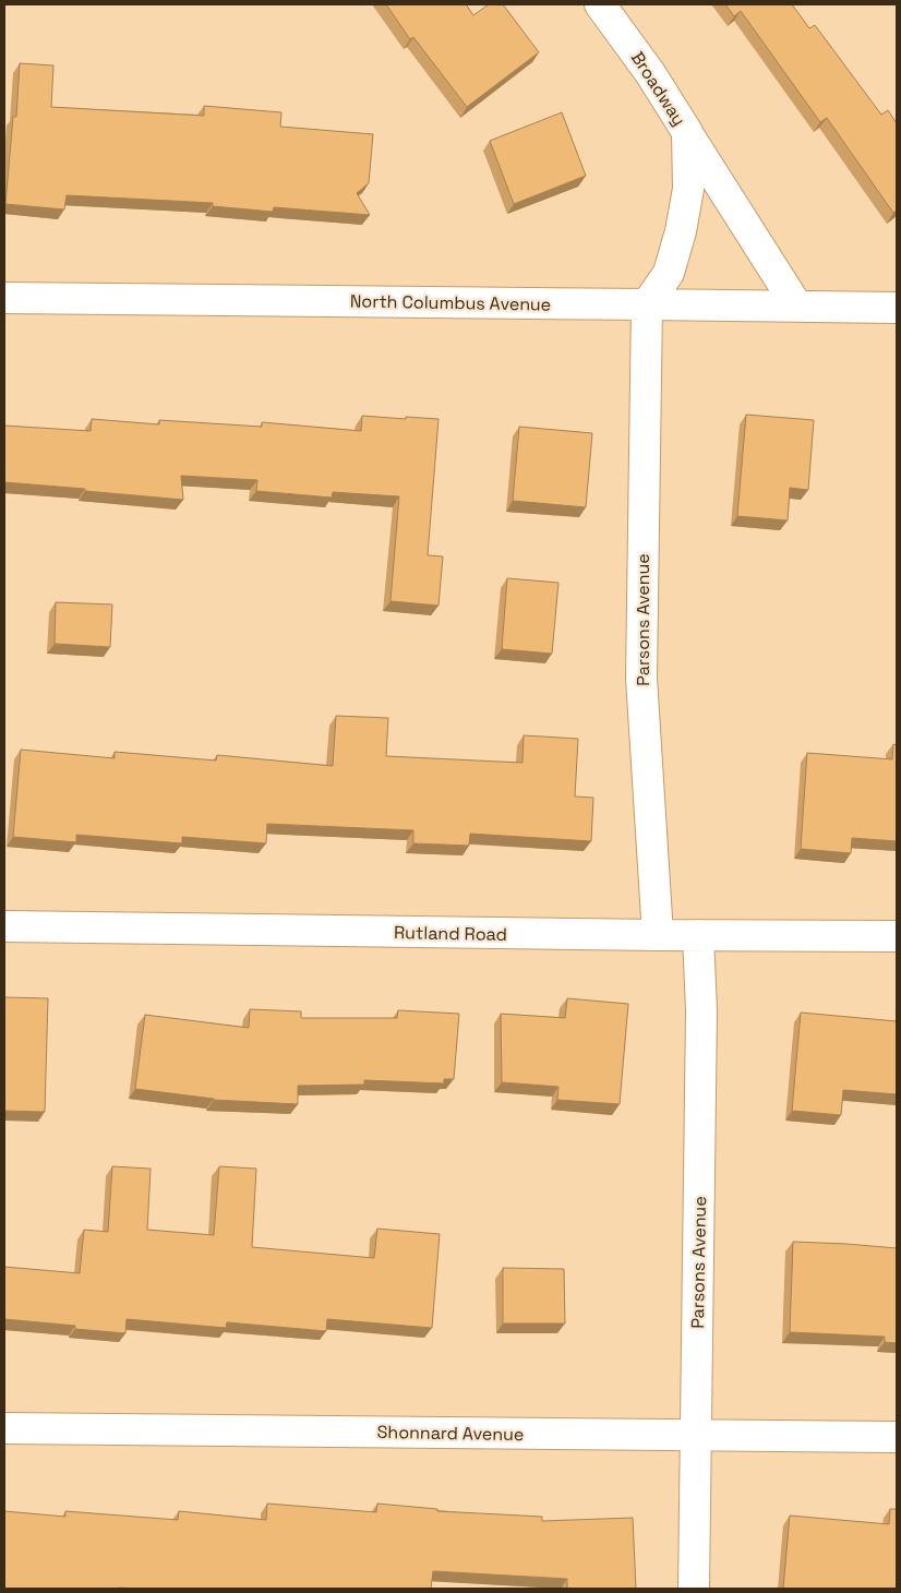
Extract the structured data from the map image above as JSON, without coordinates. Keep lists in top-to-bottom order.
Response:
{
  "streets": {
    "street": [
      "Broadway",
      "North Columbus Avenue",
      "Parsons Avenue",
      "Rutland Road",
      "Shonnard Avenue"
    ]
  },
  "crossings": [
    ["Broadway", "North Columbus Avenue"],
    ["Broadway", "Parsons Avenue"],
    ["North Columbus Avenue", "Parsons Avenue"],
    ["Parsons Avenue", "Rutland Road"],
    ["Parsons Avenue", "Shonnard Avenue"]
  ]
}
